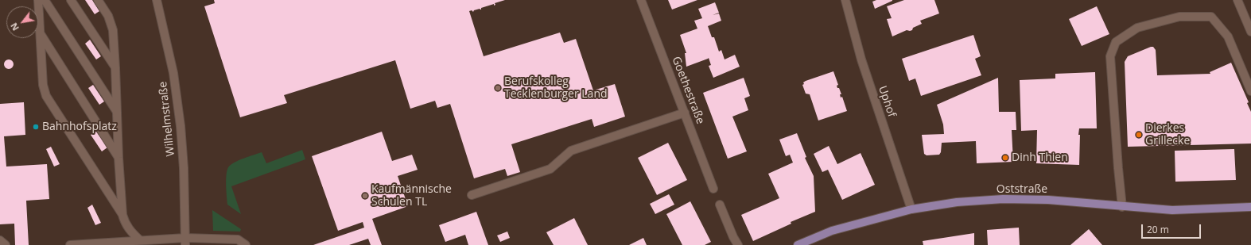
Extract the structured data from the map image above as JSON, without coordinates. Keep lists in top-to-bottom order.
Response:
{
  "streets": {
    "main road": ["Oststraße"],
    "street": ["Goethestraße", "Uphof", "Wilhelmstraße"]
  },
  "crossings": [
    ["Uphof", "Oststraße"]
  ],
  "places": [
    "Berufskolleg Tecklenburger Land",
    "Bahnhofsplatz",
    "Dierkes Grillecke",
    "Dinh Thien",
    "Kaufmännische Schulen TL"
  ],
  "scale_bar": "20 m",
  "north": "bottom left"
}
